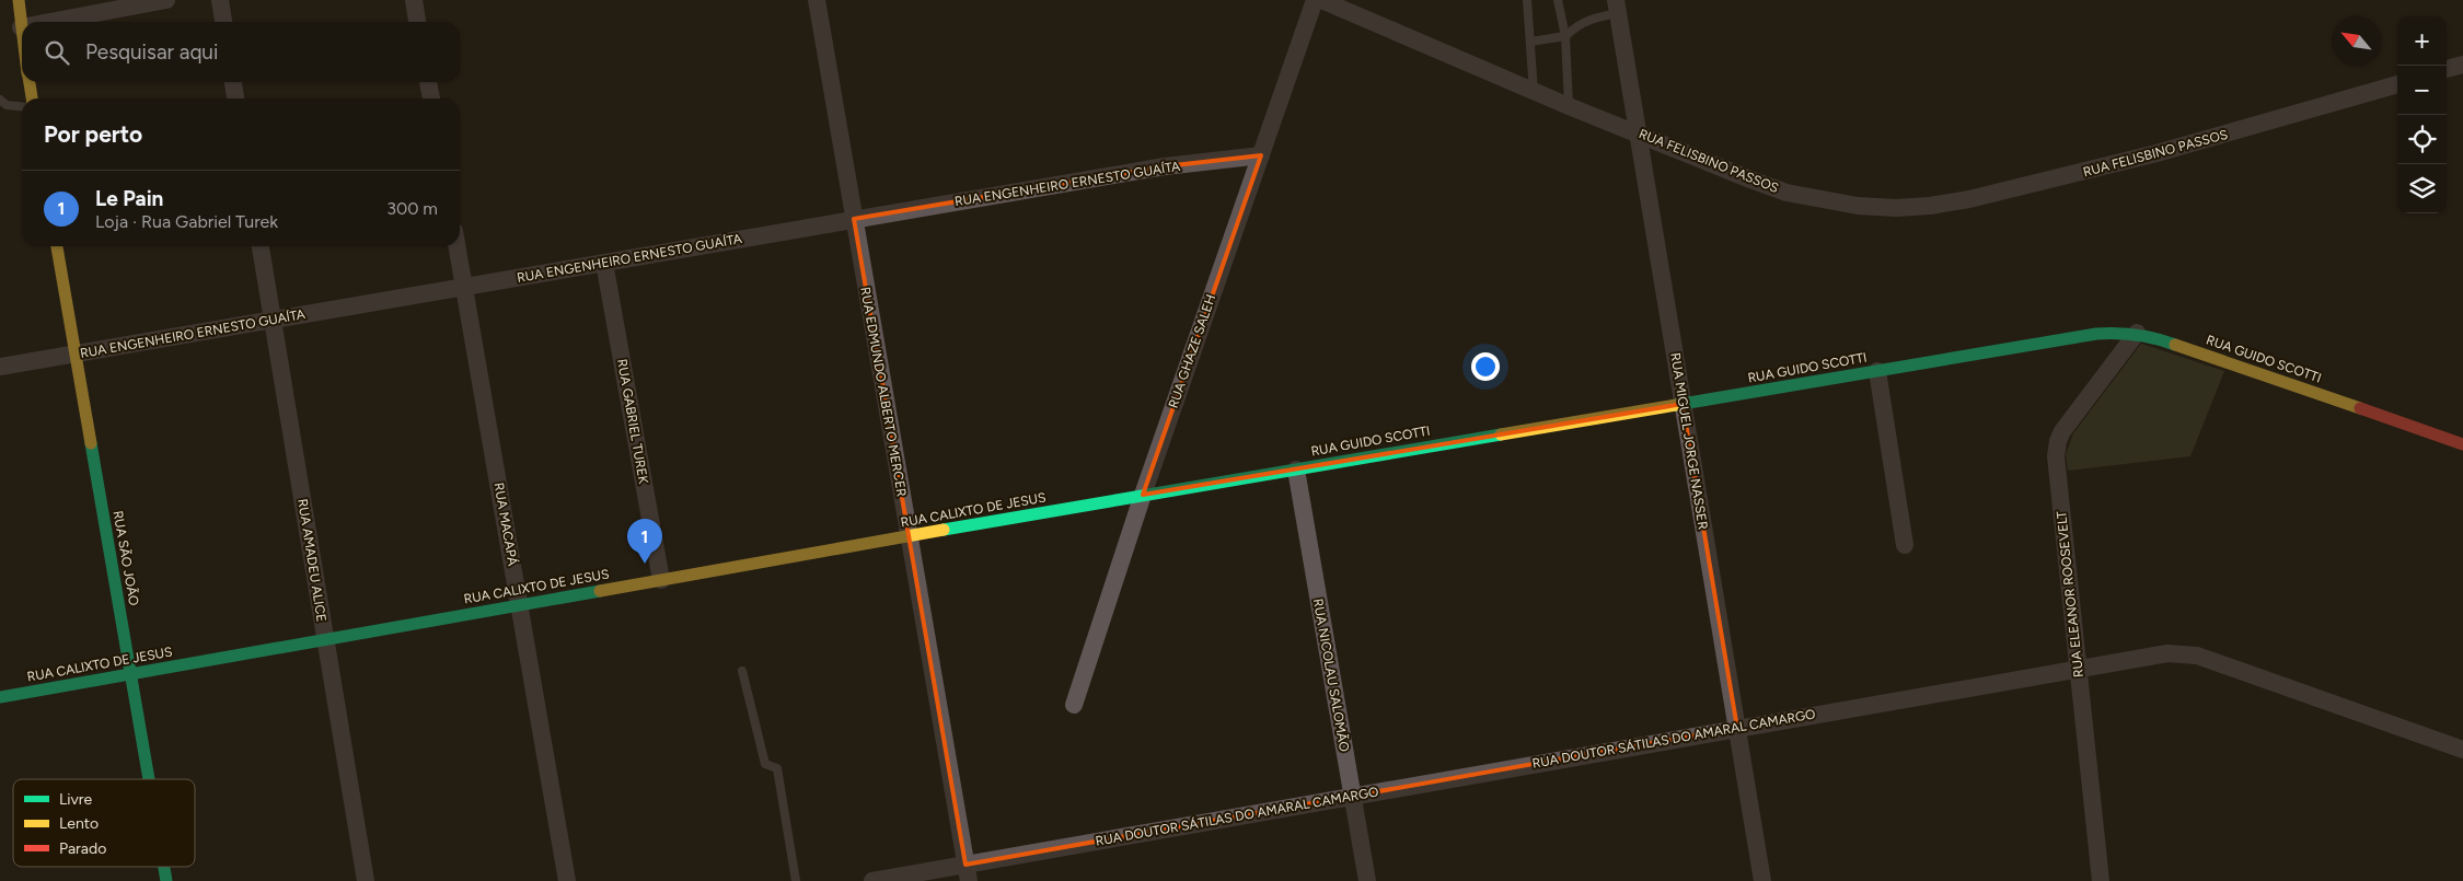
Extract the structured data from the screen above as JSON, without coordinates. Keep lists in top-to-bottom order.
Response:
{
  "streets": {
    "street": [
      "RUA FELISBINO PASSOS",
      "RUA ENGENHEIRO ERNESTO GUAÍTA",
      "RUA GHAZE SALEH",
      "RUA GUIDO SCOTTI",
      "RUA EDMUNDO ALBERTO MERCER",
      "RUA GABRIEL TUREK",
      "RUA MIGUEL JORGE NASSER",
      "RUA CALIXTO DE JESUS",
      "RUA MACAPÁ",
      "RUA SÃO JOÃO",
      "RUA AMADEU ALICE",
      "RUA ELEANOR ROOSEVELT",
      "RUA NICOLAU SALOMÃO",
      "RUA DOUTOR SÁTILAS DO AMARAL CAMARGO"
    ]
  },
  "crossings": [
    ["RUA FELISBINO PASSOS", "RUA MIGUEL JORGE NASSER"],
    ["RUA ENGENHEIRO ERNESTO GUAÍTA", "RUA GHAZE SALEH"],
    ["RUA ENGENHEIRO ERNESTO GUAÍTA", "RUA EDMUNDO ALBERTO MERCER"],
    ["RUA ENGENHEIRO ERNESTO GUAÍTA", "RUA GABRIEL TUREK"],
    ["RUA ENGENHEIRO ERNESTO GUAÍTA", "RUA MACAPÁ"],
    ["RUA ENGENHEIRO ERNESTO GUAÍTA", "RUA SÃO JOÃO"],
    ["RUA ENGENHEIRO ERNESTO GUAÍTA", "RUA AMADEU ALICE"],
    ["RUA GHAZE SALEH", "RUA GUIDO SCOTTI"],
    ["RUA GHAZE SALEH", "RUA CALIXTO DE JESUS"],
    ["RUA GUIDO SCOTTI", "RUA MIGUEL JORGE NASSER"],
    ["RUA GUIDO SCOTTI", "RUA CALIXTO DE JESUS"],
    ["RUA GUIDO SCOTTI", "RUA ELEANOR ROOSEVELT"],
    ["RUA GUIDO SCOTTI", "RUA NICOLAU SALOMÃO"],
    ["RUA EDMUNDO ALBERTO MERCER", "RUA CALIXTO DE JESUS"],
    ["RUA EDMUNDO ALBERTO MERCER", "RUA DOUTOR SÁTILAS DO AMARAL CAMARGO"],
    ["RUA GABRIEL TUREK", "RUA CALIXTO DE JESUS"],
    ["RUA MIGUEL JORGE NASSER", "RUA DOUTOR SÁTILAS DO AMARAL CAMARGO"],
    ["RUA CALIXTO DE JESUS", "RUA MACAPÁ"],
    ["RUA CALIXTO DE JESUS", "RUA SÃO JOÃO"],
    ["RUA CALIXTO DE JESUS", "RUA AMADEU ALICE"],
    ["RUA ELEANOR ROOSEVELT", "RUA DOUTOR SÁTILAS DO AMARAL CAMARGO"],
    ["RUA NICOLAU SALOMÃO", "RUA DOUTOR SÁTILAS DO AMARAL CAMARGO"]
  ],
  "legend": ["Livre", "Lento", "Parado"],
  "north": "top left",
  "page": {
    "map_buttons": ["+", "−"],
    "search": "Pesquisar aqui",
    "heading": "Por perto",
    "list": [
      {
        "mark": "1",
        "name": "Le Pain",
        "note": "Loja · Rua Gabriel Turek",
        "value": "300 m"
      }
    ],
    "pins": "1"
  }
}
